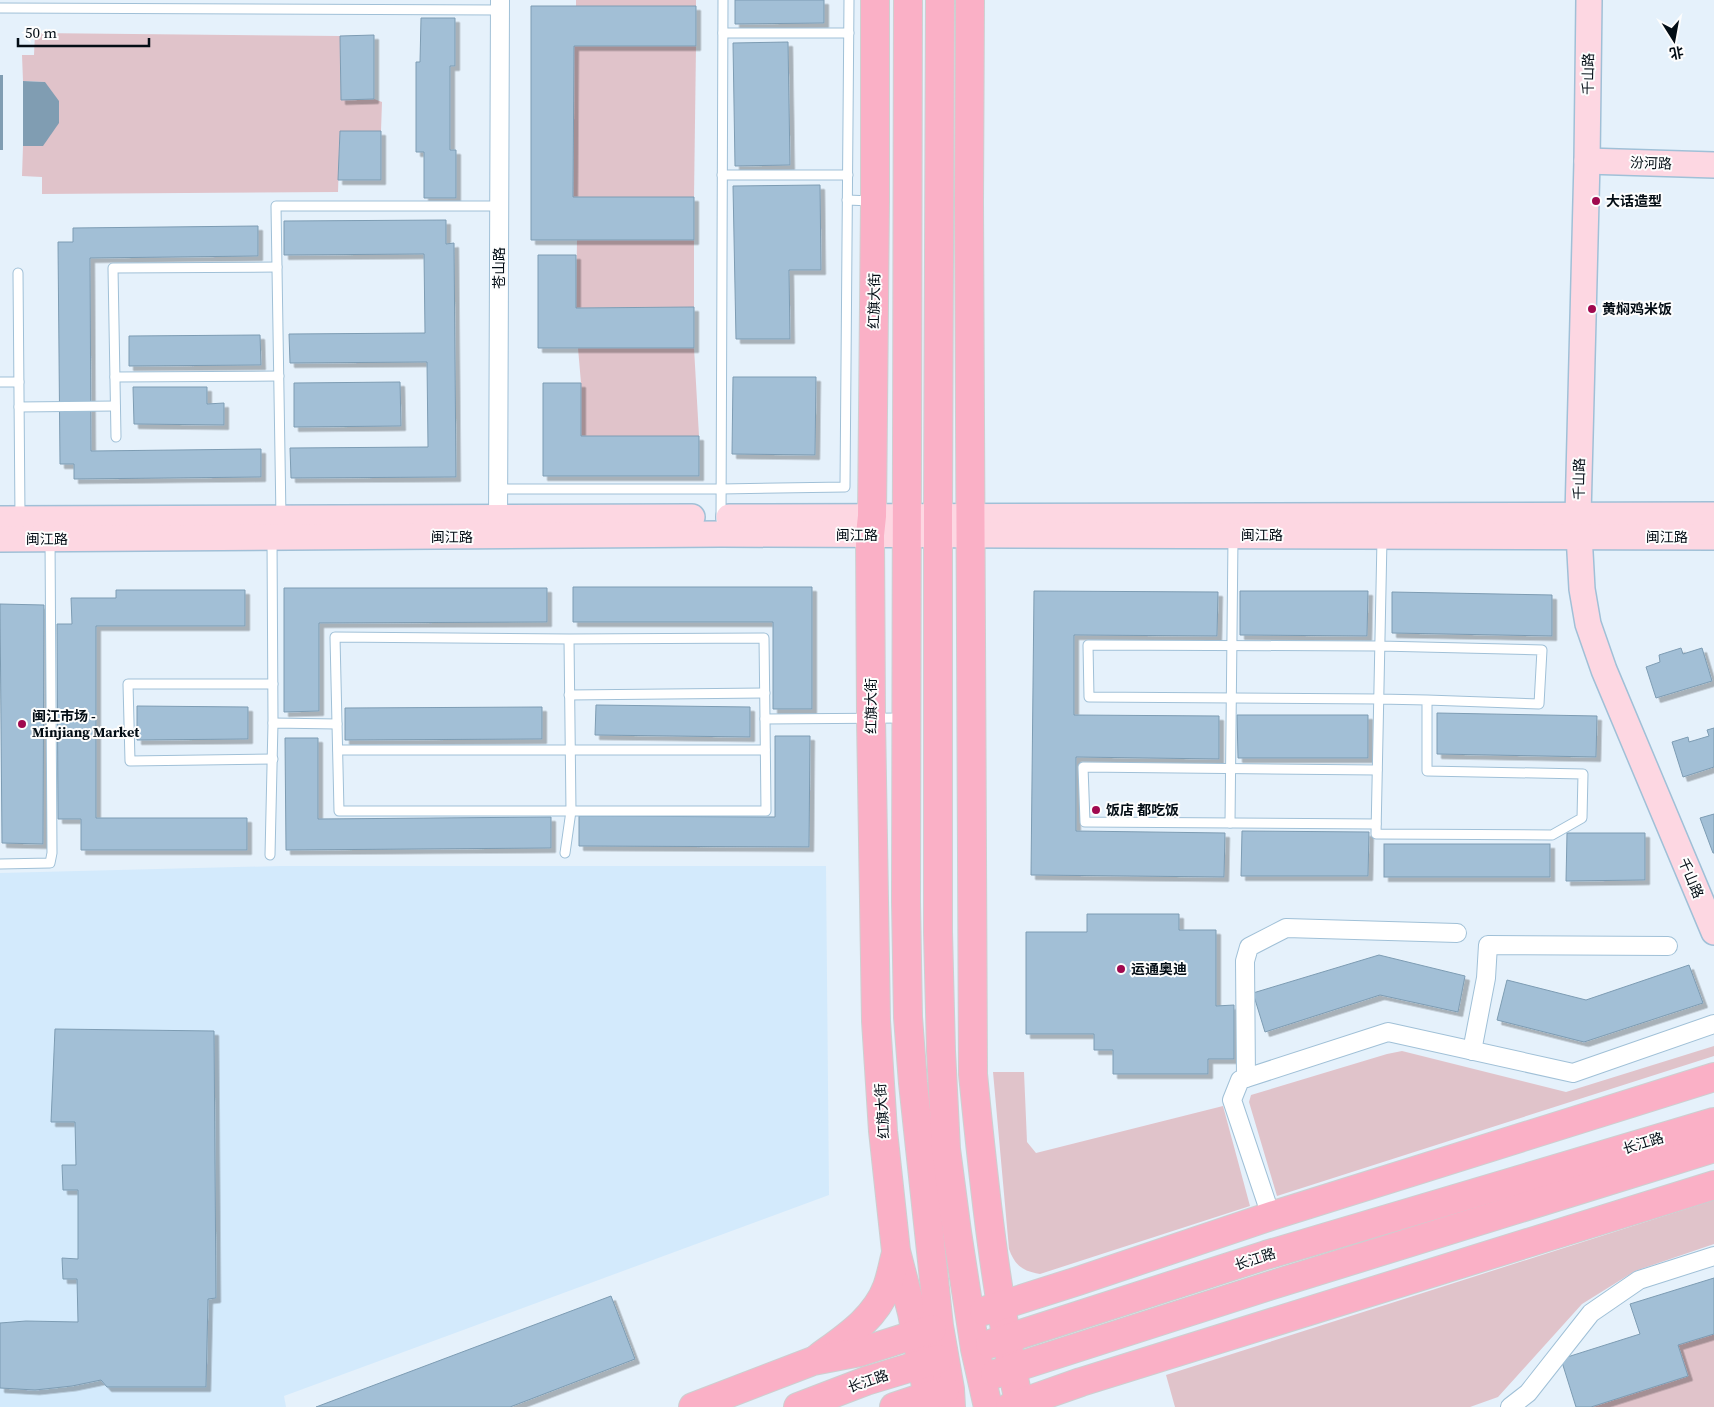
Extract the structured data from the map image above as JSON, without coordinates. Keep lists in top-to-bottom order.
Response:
{
  "streets": {
    "main road": [
      "千山路",
      "汾河路",
      "红旗大街",
      "闽江路",
      "长江路"
    ],
    "street": ["苍山路"]
  },
  "crossings": [
    ["千山路", "汾河路"],
    ["千山路", "闽江路"],
    ["苍山路", "闽江路"],
    ["红旗大街", "闽江路"],
    ["红旗大街", "长江路"]
  ],
  "places": [
    "大话造型",
    "黄焖鸡米饭",
    "闽江市场 - Minjiang Market",
    "饭店 都吃饭",
    "运通奥迪"
  ],
  "scale_bar": "50 m",
  "north": "bottom"
}
